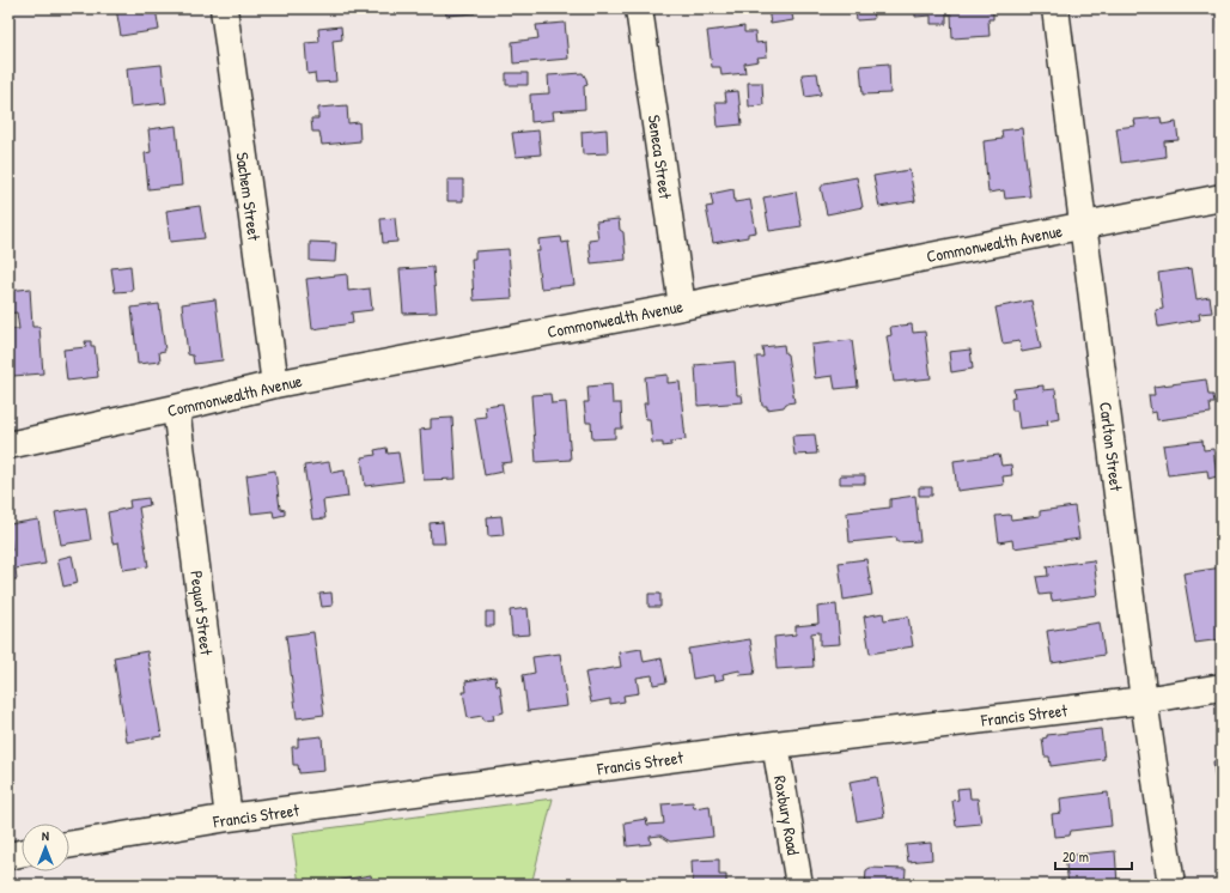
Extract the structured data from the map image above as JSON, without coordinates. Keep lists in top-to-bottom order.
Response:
{
  "streets": {
    "street": [
      "Seneca Street",
      "Sachem Street",
      "Commonwealth Avenue",
      "Carlton Street",
      "Pequot Street",
      "Francis Street",
      "Roxbury Road"
    ]
  },
  "crossings": [
    ["Seneca Street", "Commonwealth Avenue"],
    ["Sachem Street", "Commonwealth Avenue"],
    ["Commonwealth Avenue", "Carlton Street"],
    ["Commonwealth Avenue", "Pequot Street"],
    ["Carlton Street", "Francis Street"],
    ["Pequot Street", "Francis Street"],
    ["Francis Street", "Roxbury Road"]
  ],
  "scale_bar": "20 m",
  "north": "top"
}
